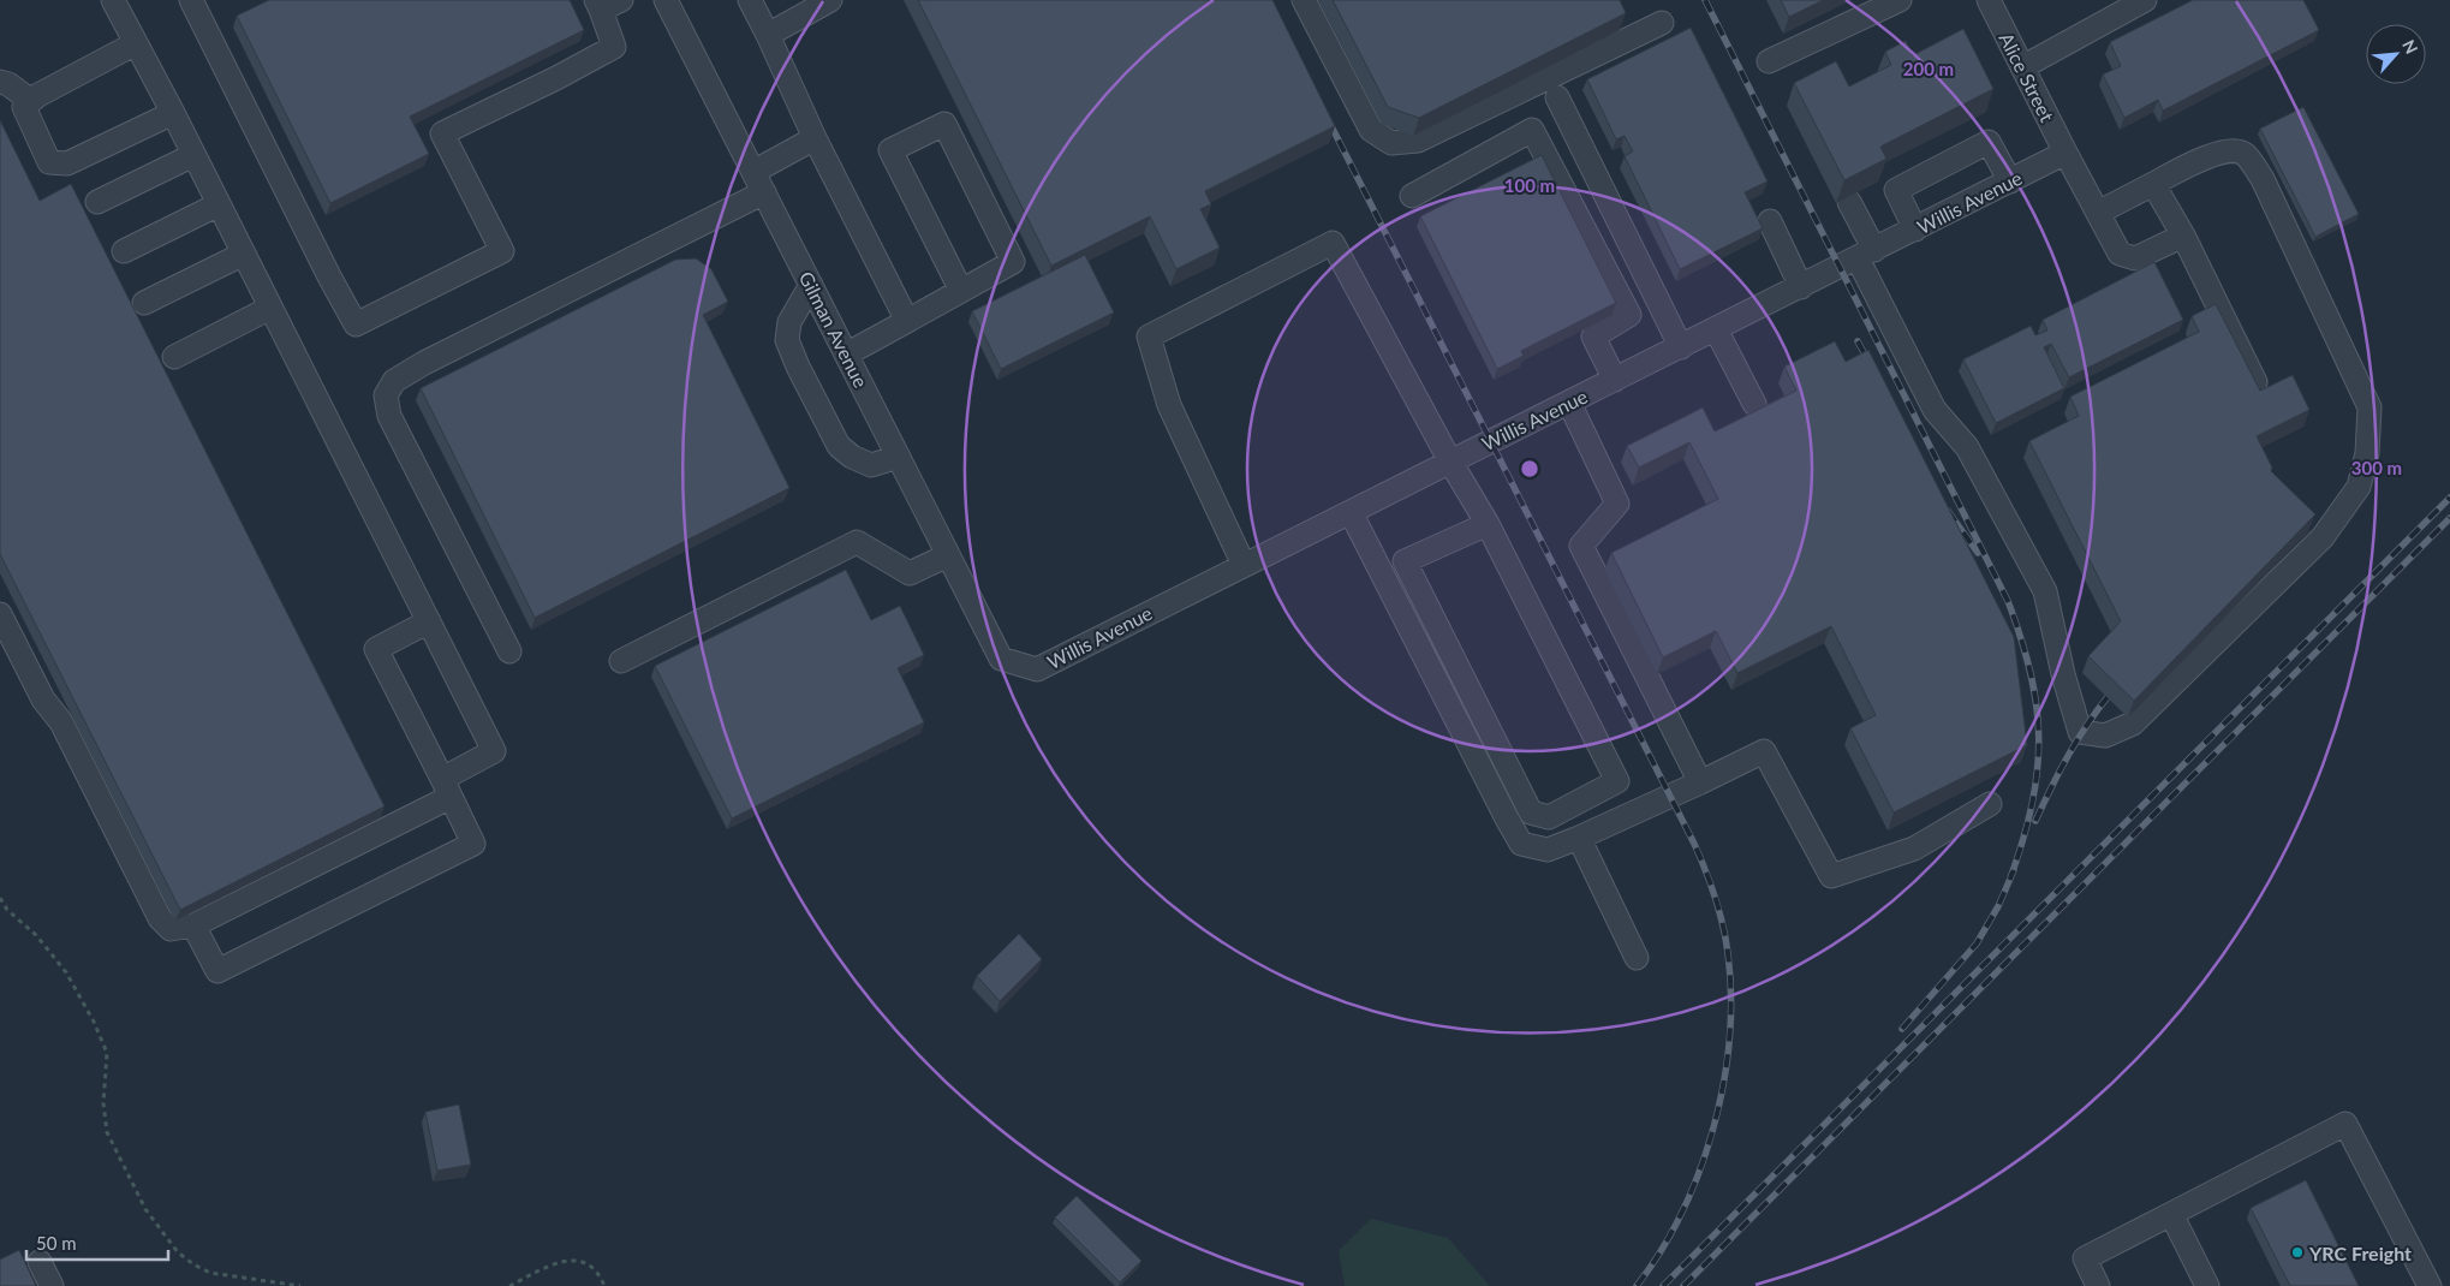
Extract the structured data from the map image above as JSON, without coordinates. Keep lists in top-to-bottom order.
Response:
{
  "streets": {
    "street": ["Alice Street", "Willis Avenue", "Gilman Avenue"]
  },
  "crossings": [
    ["Alice Street", "Willis Avenue"],
    ["Willis Avenue", "Gilman Avenue"]
  ],
  "places": ["YRC Freight"],
  "scale_bar": "50 m",
  "north": "top right",
  "rings": ["200 m", "100 m", "300 m"]
}
